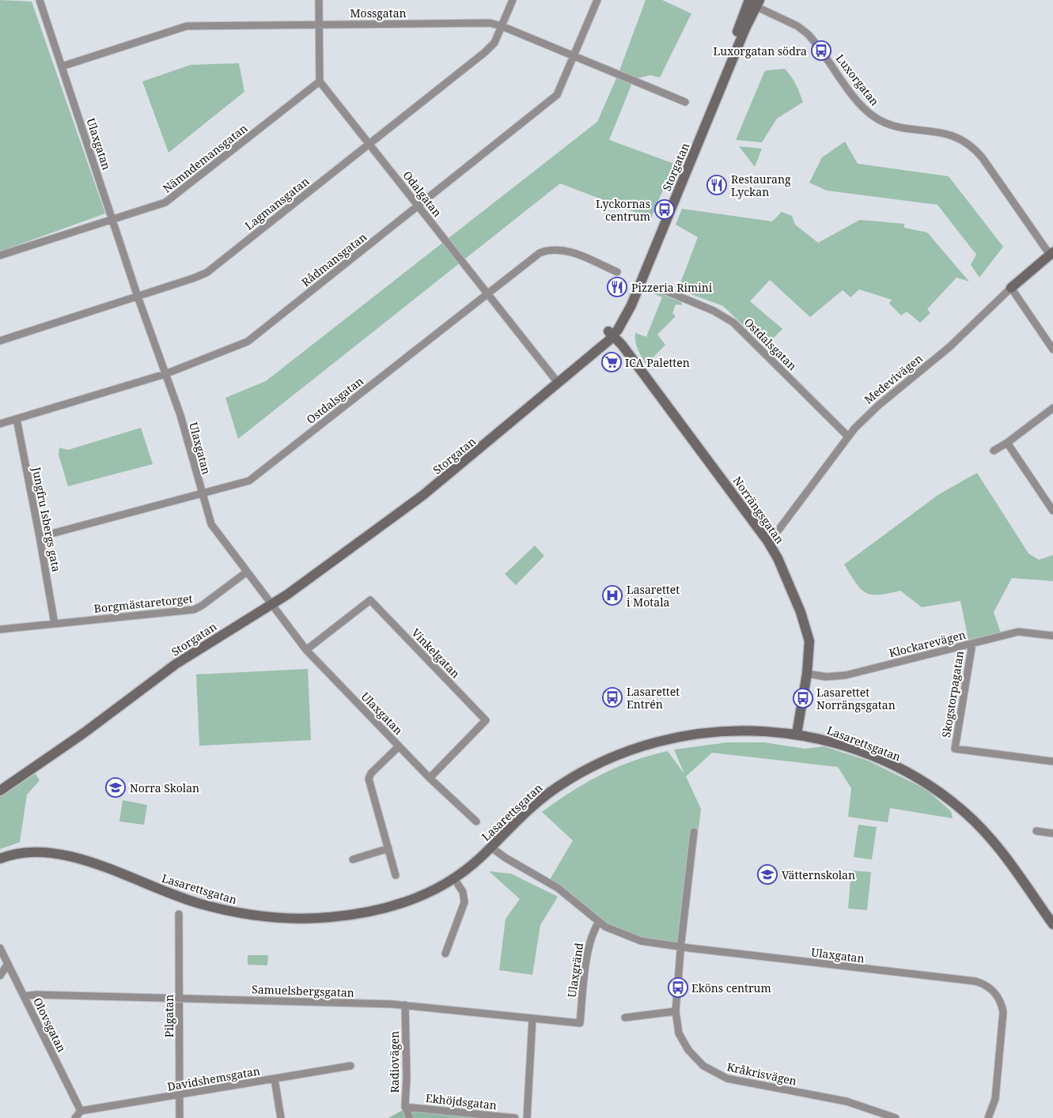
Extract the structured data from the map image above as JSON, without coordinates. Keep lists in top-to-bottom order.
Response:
{
  "streets": {
    "street": [
      "Mossgatan",
      "Luxorgatan",
      "Ulaxgatan",
      "Nämndemansgatan",
      "Storgatan",
      "Odalgatan",
      "Lagmansgatan",
      "Rådmansgatan",
      "Ostdalsgatan",
      "Medevivägen",
      "Norrängsgatan",
      "Jungfru Isbergs gata",
      "Borgmästaretorget",
      "Klockarevägen",
      "Vinkelgatan",
      "Skogstorpagatan",
      "Lasarettsgatan",
      "Ulaxgränd",
      "Samuelsbergsgatan",
      "Pilgatan",
      "Olovsgatan",
      "Radiovägen",
      "Kråkrisvägen",
      "Davidshemsgatan",
      "Ekhöjdsgatan"
    ]
  },
  "crossings": [
    ["Mossgatan", "Ulaxgatan"],
    ["Mossgatan", "Lagmansgatan"],
    ["Mossgatan", "Rådmansgatan"],
    ["Luxorgatan", "Storgatan"],
    ["Luxorgatan", "Medevivägen"],
    ["Ulaxgatan", "Nämndemansgatan"],
    ["Ulaxgatan", "Storgatan"],
    ["Ulaxgatan", "Lagmansgatan"],
    ["Ulaxgatan", "Rådmansgatan"],
    ["Ulaxgatan", "Ostdalsgatan"],
    ["Ulaxgatan", "Borgmästaretorget"],
    ["Ulaxgatan", "Vinkelgatan"],
    ["Ulaxgatan", "Lasarettsgatan"],
    ["Ulaxgatan", "Ulaxgränd"],
    ["Ulaxgatan", "Kråkrisvägen"],
    ["Nämndemansgatan", "Odalgatan"],
    ["Storgatan", "Odalgatan"],
    ["Storgatan", "Norrängsgatan"],
    ["Odalgatan", "Lagmansgatan"],
    ["Odalgatan", "Rådmansgatan"],
    ["Odalgatan", "Ostdalsgatan"],
    ["Rådmansgatan", "Jungfru Isbergs gata"],
    ["Ostdalsgatan", "Medevivägen"],
    ["Ostdalsgatan", "Jungfru Isbergs gata"],
    ["Medevivägen", "Norrängsgatan"],
    ["Norrängsgatan", "Klockarevägen"],
    ["Norrängsgatan", "Lasarettsgatan"],
    ["Jungfru Isbergs gata", "Borgmästaretorget"],
    ["Klockarevägen", "Skogstorpagatan"],
    ["Ulaxgränd", "Samuelsbergsgatan"],
    ["Samuelsbergsgatan", "Pilgatan"],
    ["Samuelsbergsgatan", "Olovsgatan"],
    ["Samuelsbergsgatan", "Radiovägen"],
    ["Pilgatan", "Davidshemsgatan"],
    ["Olovsgatan", "Davidshemsgatan"],
    ["Radiovägen", "Ekhöjdsgatan"]
  ],
  "places": {
    "bus stop": [
      "Luxorgatan södra",
      "Lyckornas centrum",
      "Lasarettet Entrén",
      "Lasarettet Norrängsgatan",
      "Eköns centrum"
    ],
    "restaurant": ["Restaurang Lyckan", "Pizzeria Rimini"],
    "supermarket": ["ICA Paletten"],
    "hospital": ["Lasarettet i Motala"],
    "school or university": ["Norra Skolan", "Vätternskolan"]
  }
}
